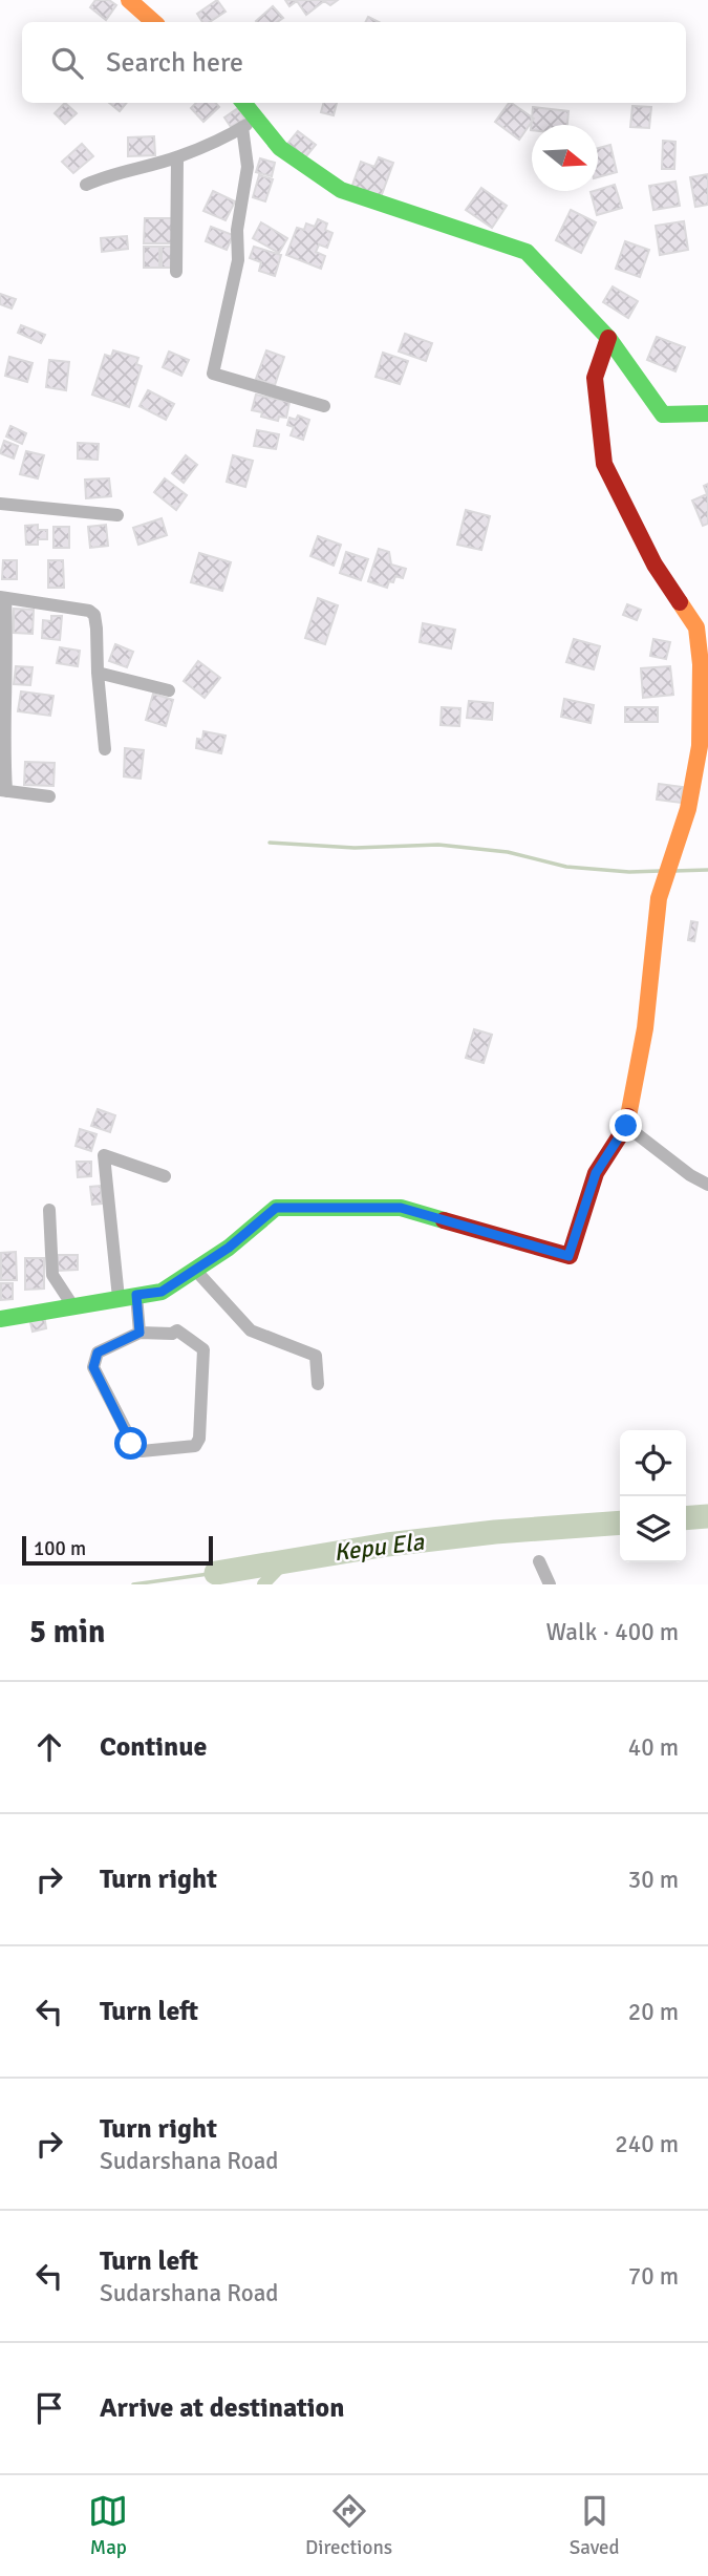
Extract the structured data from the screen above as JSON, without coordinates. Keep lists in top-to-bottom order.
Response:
{
  "water": ["Kepu Ela"],
  "scale_bar": "100 m",
  "north": "right",
  "page": {
    "search": "Search here",
    "scale": "100 m",
    "heading": ["5 min", "Walk · 400 m"],
    "list": [
      ["Continue", "40 m"],
      ["Turn right", "30 m"],
      ["Turn left", "20 m"],
      ["Turn right", "Sudarshana Road", "240 m"],
      ["Turn left", "Sudarshana Road", "70 m"],
      "Arrive at destination"
    ],
    "nav": ["Map", "Directions", "Saved"]
  }
}
